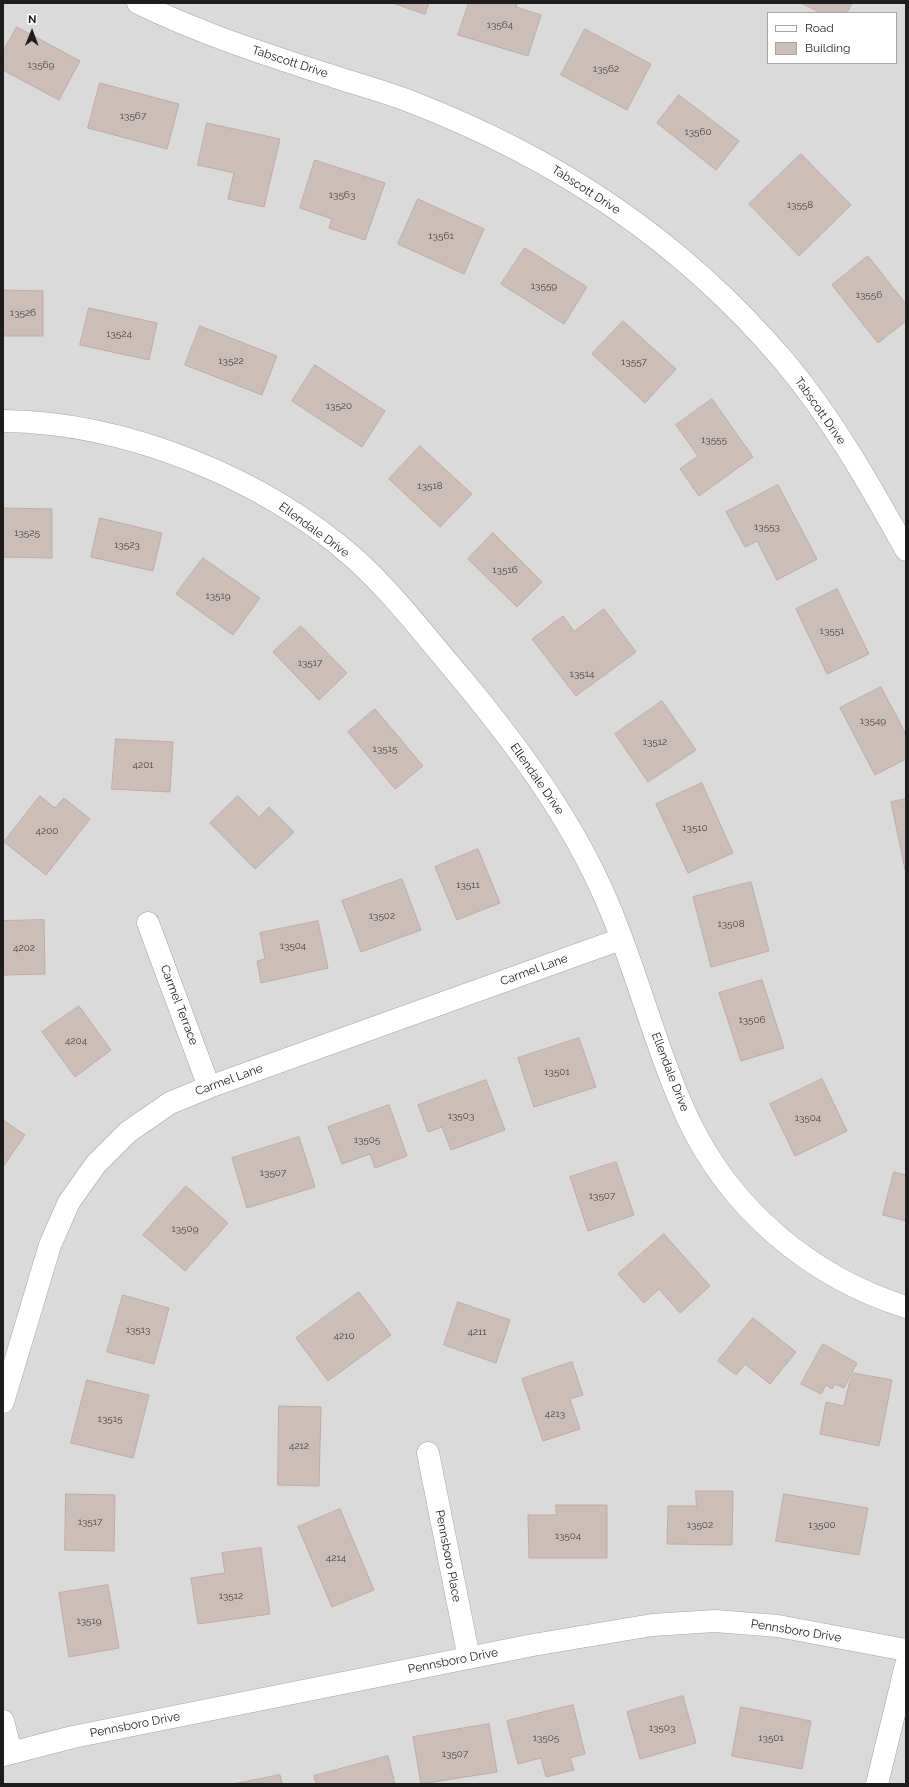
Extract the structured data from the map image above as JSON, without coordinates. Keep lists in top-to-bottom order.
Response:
{
  "streets": {
    "street": [
      "Tabscott Drive",
      "Ellendale Drive",
      "Carmel Lane",
      "Carmel Terrace",
      "Pennsboro Place",
      "Pennsboro Drive"
    ]
  },
  "crossings": [
    ["Ellendale Drive", "Carmel Lane"],
    ["Carmel Lane", "Carmel Terrace"],
    ["Pennsboro Place", "Pennsboro Drive"]
  ],
  "house_numbers": [
    "13564",
    "13569",
    "13562",
    "13567",
    "13560",
    "13563",
    "13558",
    "13561",
    "13559",
    "13556",
    "13526",
    "13524",
    "13522",
    "13557",
    "13520",
    "13555",
    "13518",
    "13553",
    "13525",
    "13523",
    "13516",
    "13519",
    "13551",
    "13517",
    "13514",
    "13549",
    "13512",
    "13515",
    "4201",
    "13510",
    "4200",
    "13511",
    "13502",
    "13508",
    "13504",
    "4202",
    "13506",
    "4204",
    "13501",
    "13503",
    "13504",
    "13505",
    "13507",
    "13507",
    "13509",
    "13513",
    "4211",
    "4210",
    "4213",
    "13515",
    "4212",
    "13517",
    "13502",
    "13500",
    "13504",
    "4214",
    "13512",
    "13519",
    "13503",
    "13505",
    "13501",
    "13507"
  ],
  "legend": ["Road", "Building"],
  "north": "top"
}
